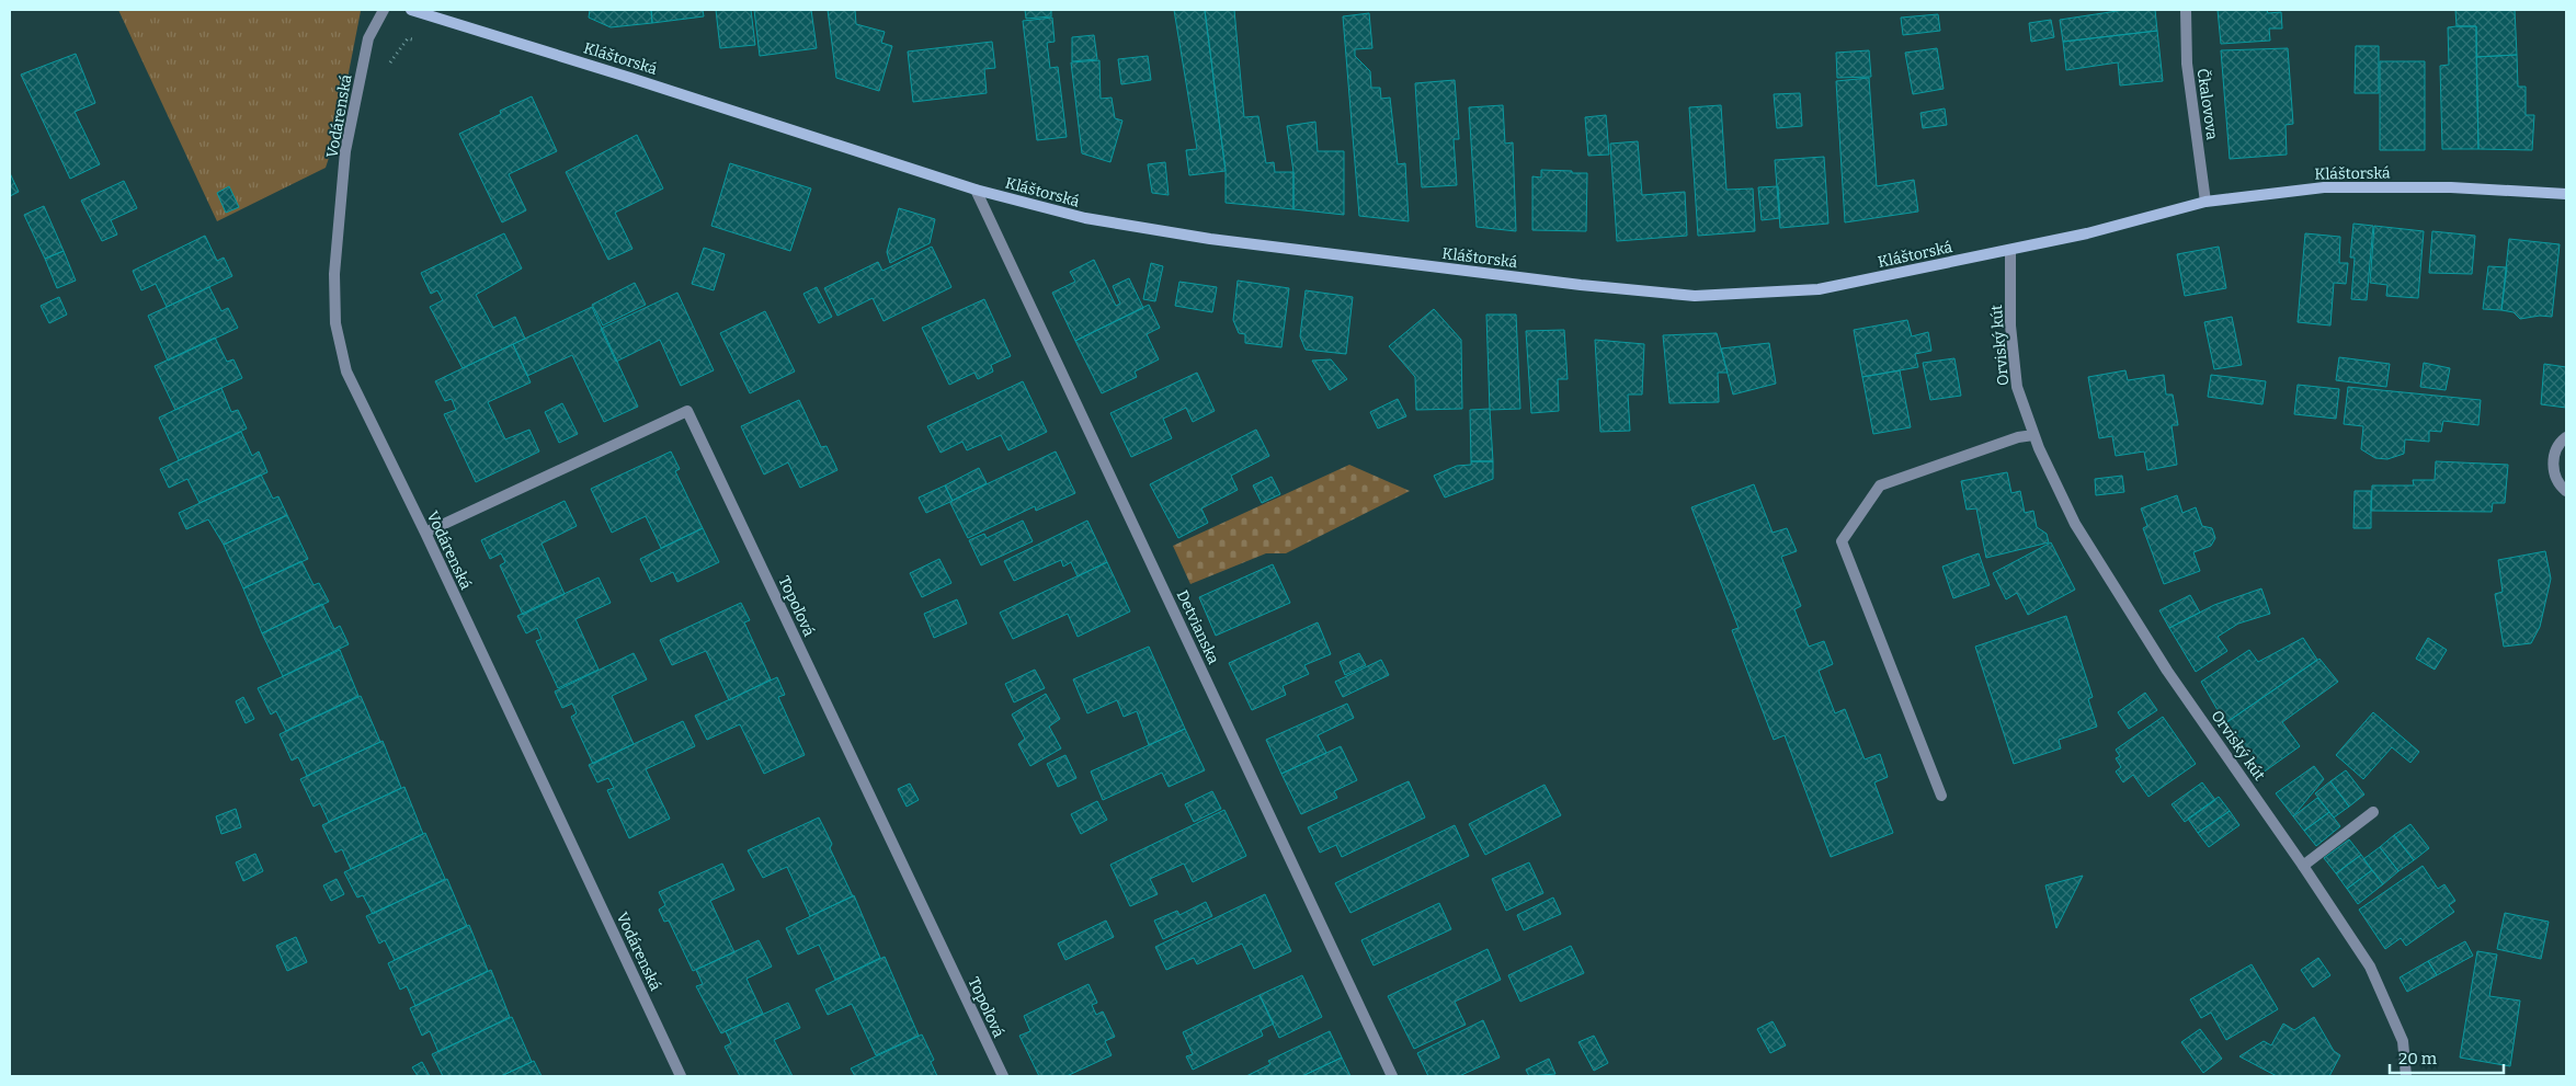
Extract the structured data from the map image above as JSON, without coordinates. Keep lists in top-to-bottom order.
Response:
{
  "streets": {
    "street": [
      "Kláštorská",
      "Čkalovova",
      "Vodárenská",
      "Orviský kút",
      "Topoľová",
      "Detvianska"
    ]
  },
  "crossings": [
    ["Kláštorská", "Čkalovova"],
    ["Kláštorská", "Orviský kút"],
    ["Kláštorská", "Detvianska"],
    ["Vodárenská", "Topoľová"]
  ],
  "scale_bar": "20 m"
}
